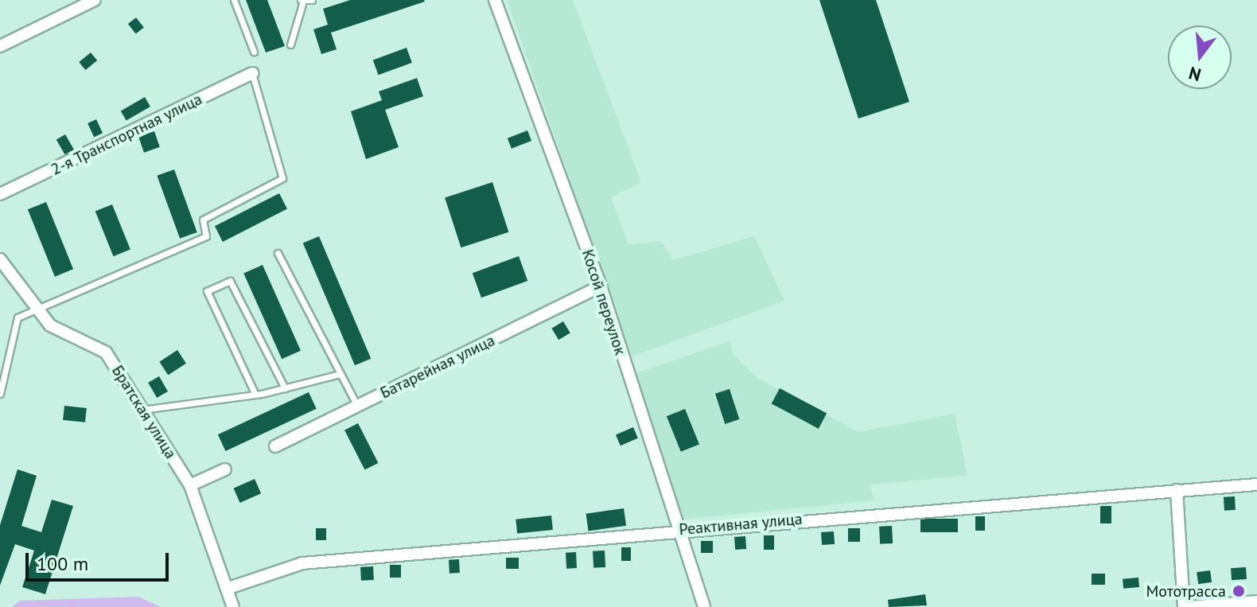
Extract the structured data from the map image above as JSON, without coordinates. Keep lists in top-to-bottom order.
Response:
{
  "streets": {
    "street": [
      "2-я Транспортная улица",
      "Косой переулок",
      "Батарейная улица",
      "Братская улица",
      "Реактивная улица"
    ]
  },
  "crossings": [
    ["Косой переулок", "Батарейная улица"],
    ["Косой переулок", "Реактивная улица"],
    ["Братская улица", "Реактивная улица"]
  ],
  "places": ["Мототрасса"],
  "scale_bar": "100 m",
  "north": "bottom"
}
